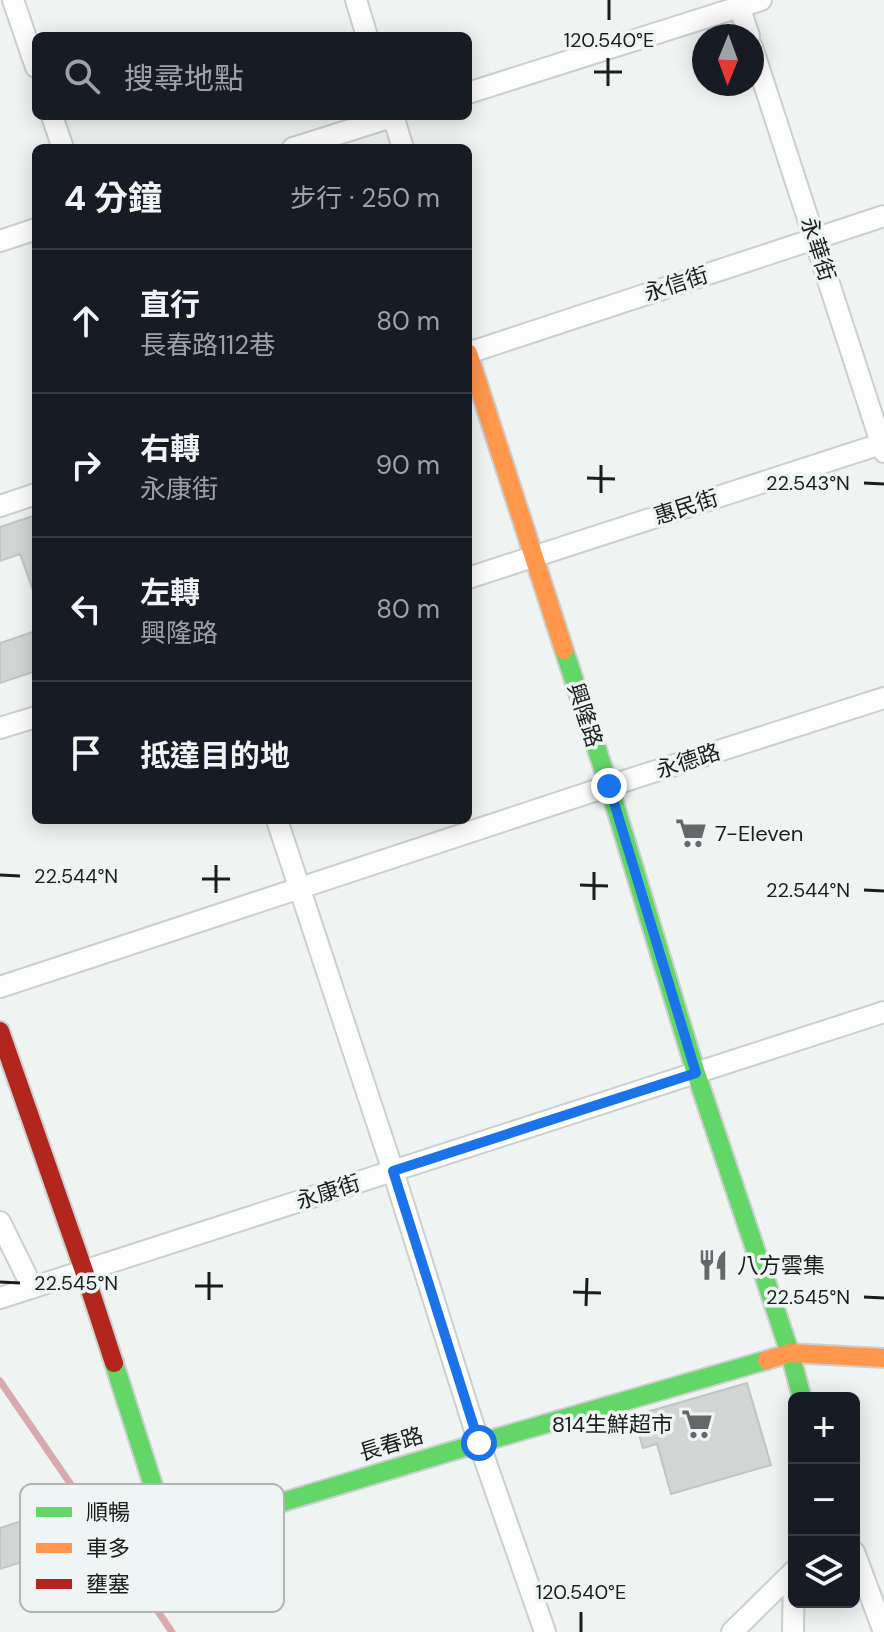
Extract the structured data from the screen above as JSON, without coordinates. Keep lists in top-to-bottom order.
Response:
{
  "streets": {
    "street": [
      "永華街",
      "永信街",
      "惠民街",
      "興隆路",
      "永德路",
      "永康街",
      "長春路"
    ]
  },
  "crossings": [
    ["永華街", "永信街"],
    ["永華街", "惠民街"],
    ["惠民街", "興隆路"],
    ["興隆路", "永德路"],
    ["興隆路", "永康街"],
    ["興隆路", "長春路"],
    ["永康街", "長春路"]
  ],
  "places": {
    "supermarket": ["7-Eleven", "814生鮮超市"],
    "restaurant": ["八方雲集"]
  },
  "legend": ["順暢", "車多", "壅塞"],
  "north": "bottom",
  "page": {
    "search": "搜尋地點",
    "heading": ["4 分鐘", "步行 · 250 m"],
    "list": [
      ["直行", "長春路112巷", "80 m"],
      ["右轉", "永康街", "90 m"],
      ["左轉", "興隆路", "80 m"],
      "抵達目的地"
    ],
    "map_buttons": ["+", "−"]
  },
  "coordinates": [
    "120.540°E",
    "22.543°N",
    "22.544°N",
    "22.545°N"
  ]
}
